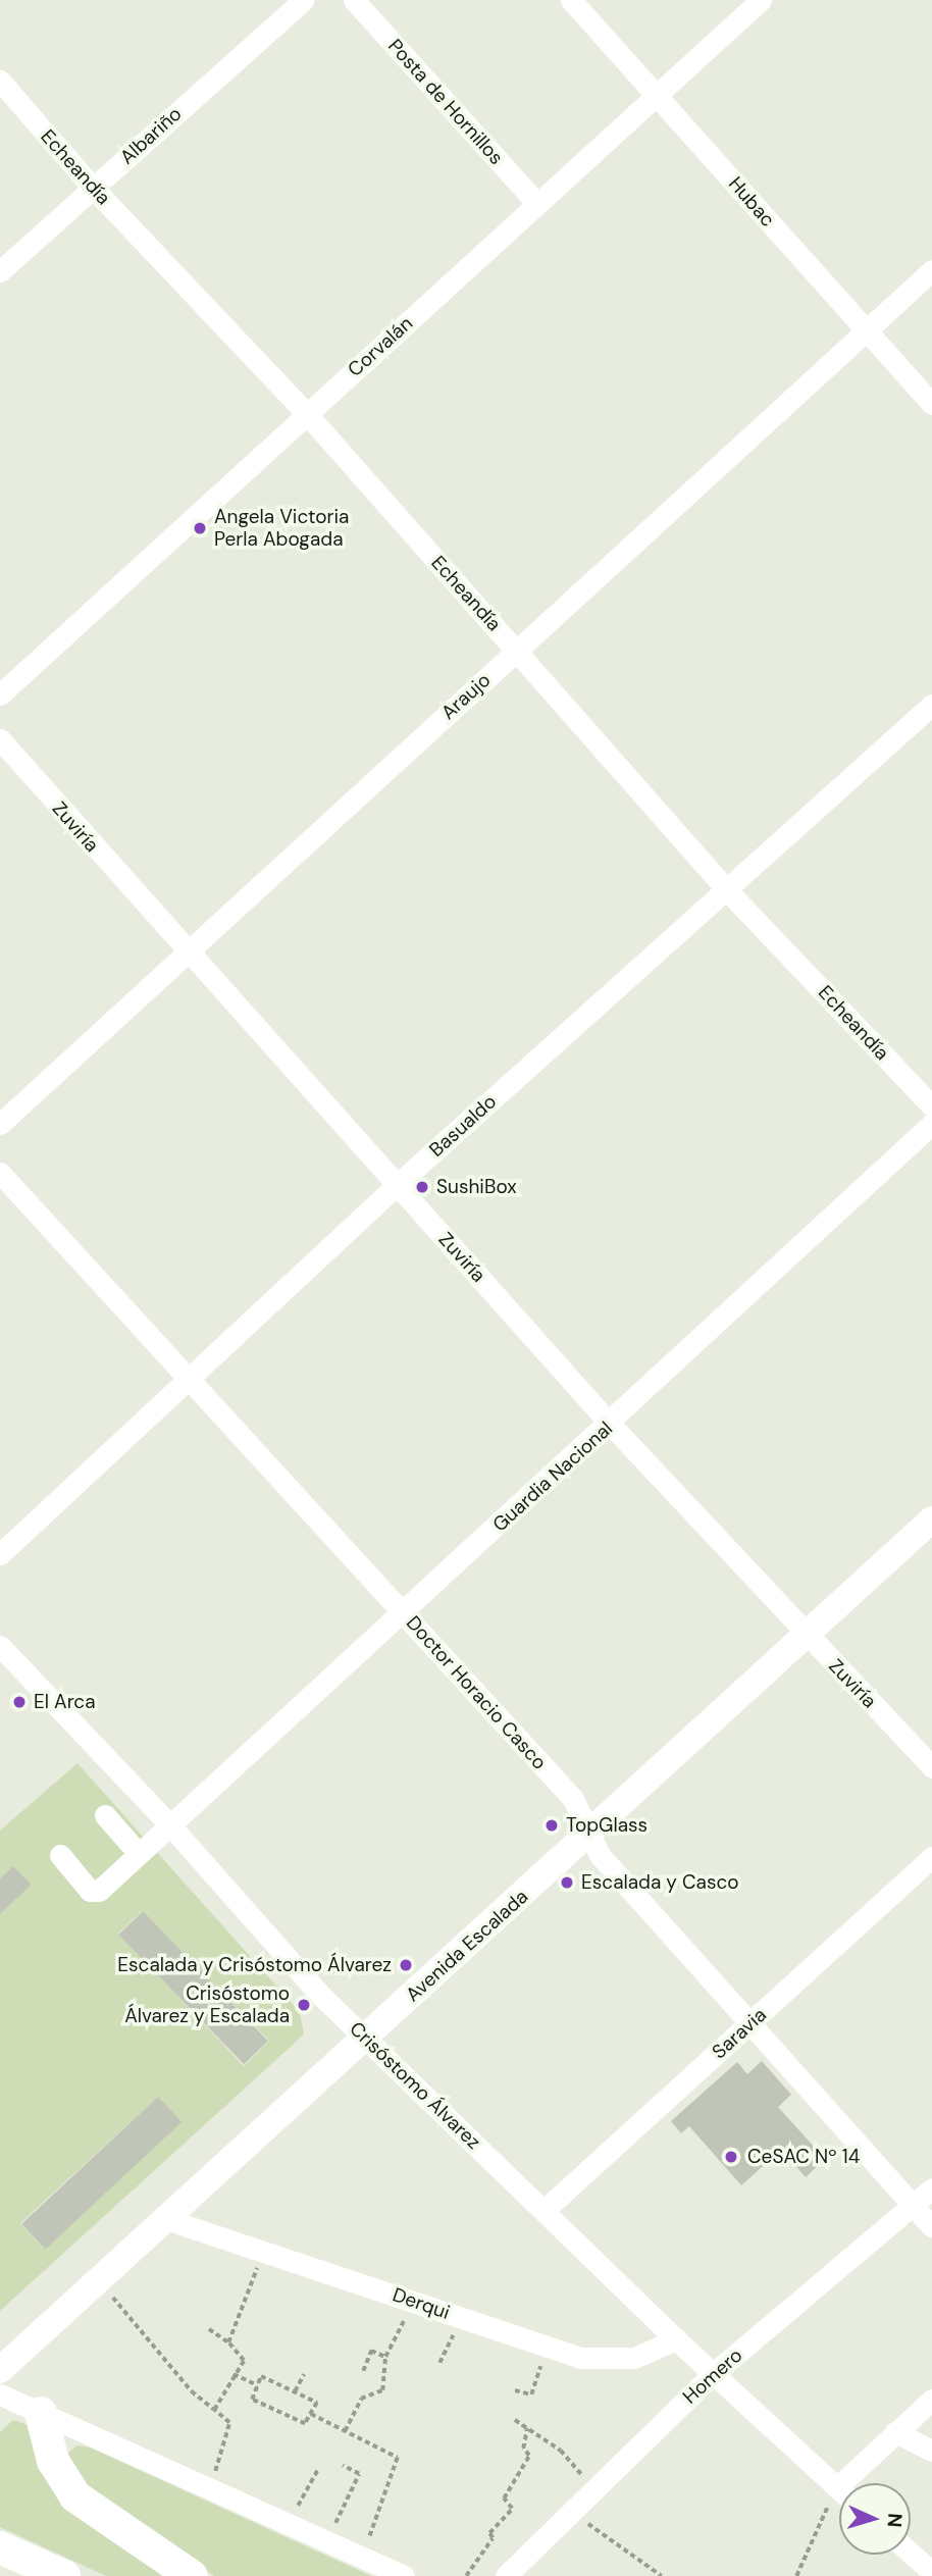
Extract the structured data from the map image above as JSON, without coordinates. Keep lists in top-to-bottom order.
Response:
{
  "streets": {
    "main road": ["Avenida Escalada"],
    "street": [
      "Posta de Hornillos",
      "Albariño",
      "Echeandía",
      "Hubac",
      "Corvalán",
      "Araujo",
      "Zuviría",
      "Basualdo",
      "Guardia Nacional",
      "Doctor Horacio Casco",
      "Saravia",
      "Crisóstomo Álvarez",
      "Derqui",
      "Homero"
    ]
  },
  "crossings": [
    ["Posta de Hornillos", "Corvalán"],
    ["Albariño", "Echeandía"],
    ["Echeandía", "Corvalán"],
    ["Echeandía", "Araujo"],
    ["Echeandía", "Basualdo"],
    ["Hubac", "Corvalán"],
    ["Hubac", "Araujo"],
    ["Araujo", "Zuviría"],
    ["Zuviría", "Basualdo"],
    ["Zuviría", "Guardia Nacional"],
    ["Zuviría", "Avenida Escalada"],
    ["Basualdo", "Doctor Horacio Casco"],
    ["Guardia Nacional", "Doctor Horacio Casco"],
    ["Guardia Nacional", "Crisóstomo Álvarez"],
    ["Doctor Horacio Casco", "Avenida Escalada"],
    ["Doctor Horacio Casco", "Saravia"],
    ["Doctor Horacio Casco", "Homero"],
    ["Avenida Escalada", "Crisóstomo Álvarez"],
    ["Avenida Escalada", "Derqui"],
    ["Saravia", "Crisóstomo Álvarez"],
    ["Crisóstomo Álvarez", "Derqui"],
    ["Crisóstomo Álvarez", "Homero"]
  ],
  "places": [
    "Angela Victoria Perla Abogada",
    "SushiBox",
    "El Arca",
    "TopGlass",
    "Escalada y Casco",
    "Escalada y Crisóstomo Álvarez",
    "Crisóstomo Álvarez y Escalada",
    "CeSAC Nº 14"
  ],
  "north": "right"
}
